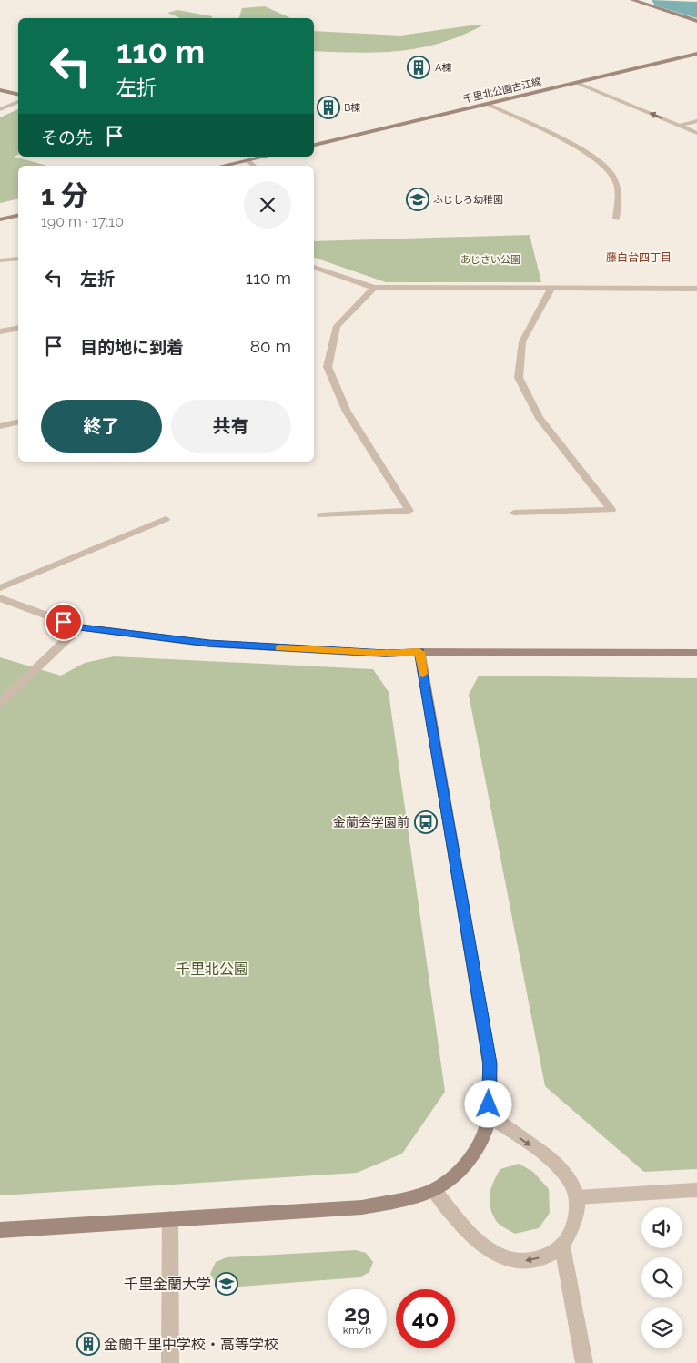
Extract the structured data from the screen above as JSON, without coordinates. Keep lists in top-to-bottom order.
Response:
{
  "streets": {
    "street": ["千里北公園古江線"]
  },
  "districts": ["藤白台四丁目"],
  "parks": ["あじさい公園", "千里北公園"],
  "places": {
    "building": ["A棟", "B棟", "金蘭千里中学校・高等学校"],
    "school or university": ["ふじしろ幼稚園", "千里金蘭大学"],
    "bus stop": ["金蘭会学園前"]
  },
  "page": {
    "turn": ["110 m", "左折"],
    "then": "その先",
    "heading": ["1 分", "190 m · 17:10"],
    "list": [
      {
        "name": "左折",
        "value": "110 m"
      },
      {
        "name": "目的地に到着",
        "value": "80 m"
      }
    ],
    "buttons": ["終了", "共有"],
    "speed": "29 km/h",
    "limit": "40"
  }
}
